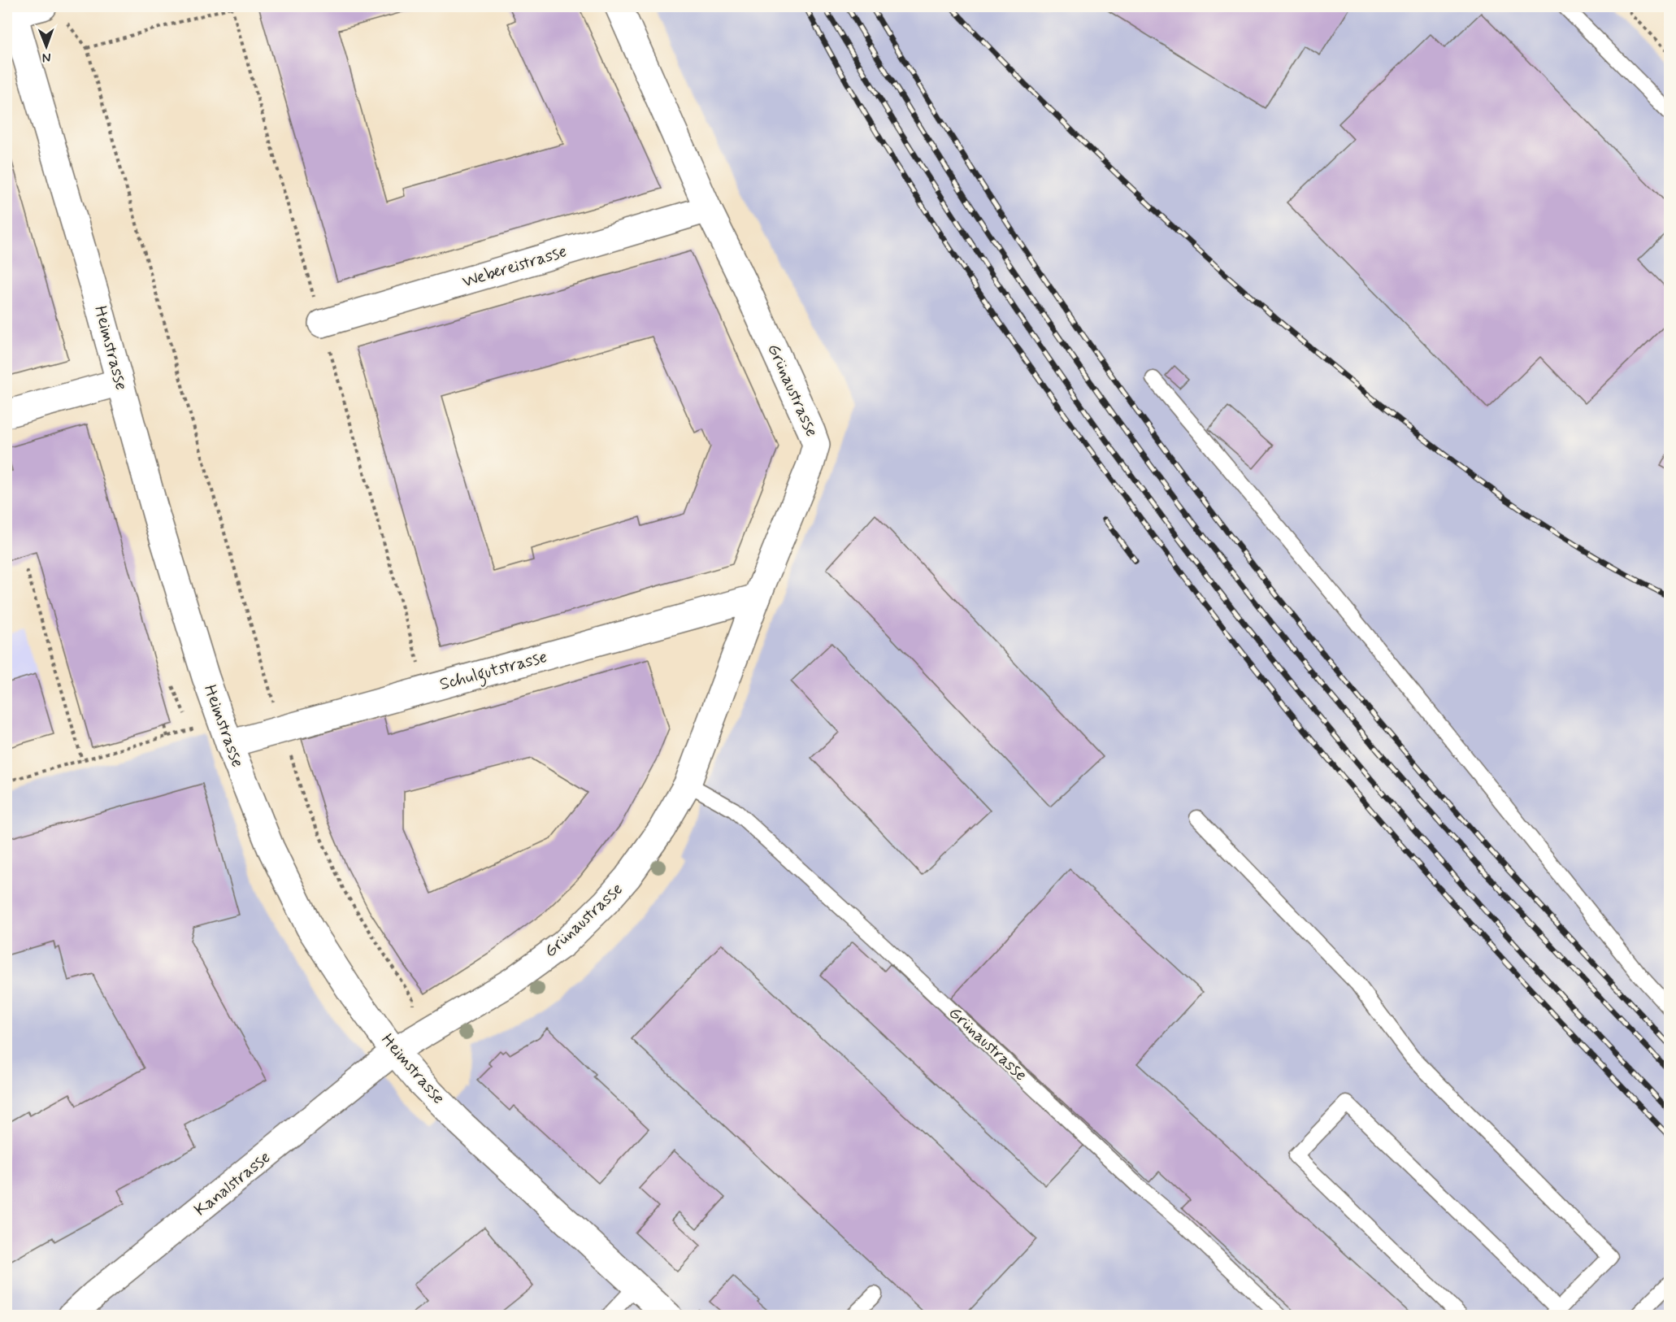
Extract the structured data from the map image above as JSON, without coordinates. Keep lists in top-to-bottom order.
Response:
{
  "streets": {
    "street": [
      "Webereistrasse",
      "Heimstrasse",
      "Grünaustrasse",
      "Schulgutstrasse",
      "Kanalstrasse"
    ]
  },
  "crossings": [
    ["Webereistrasse", "Grünaustrasse"],
    ["Heimstrasse", "Grünaustrasse"],
    ["Heimstrasse", "Schulgutstrasse"],
    ["Heimstrasse", "Kanalstrasse"],
    ["Grünaustrasse", "Schulgutstrasse"],
    ["Grünaustrasse", "Kanalstrasse"]
  ],
  "north": "bottom"
}
